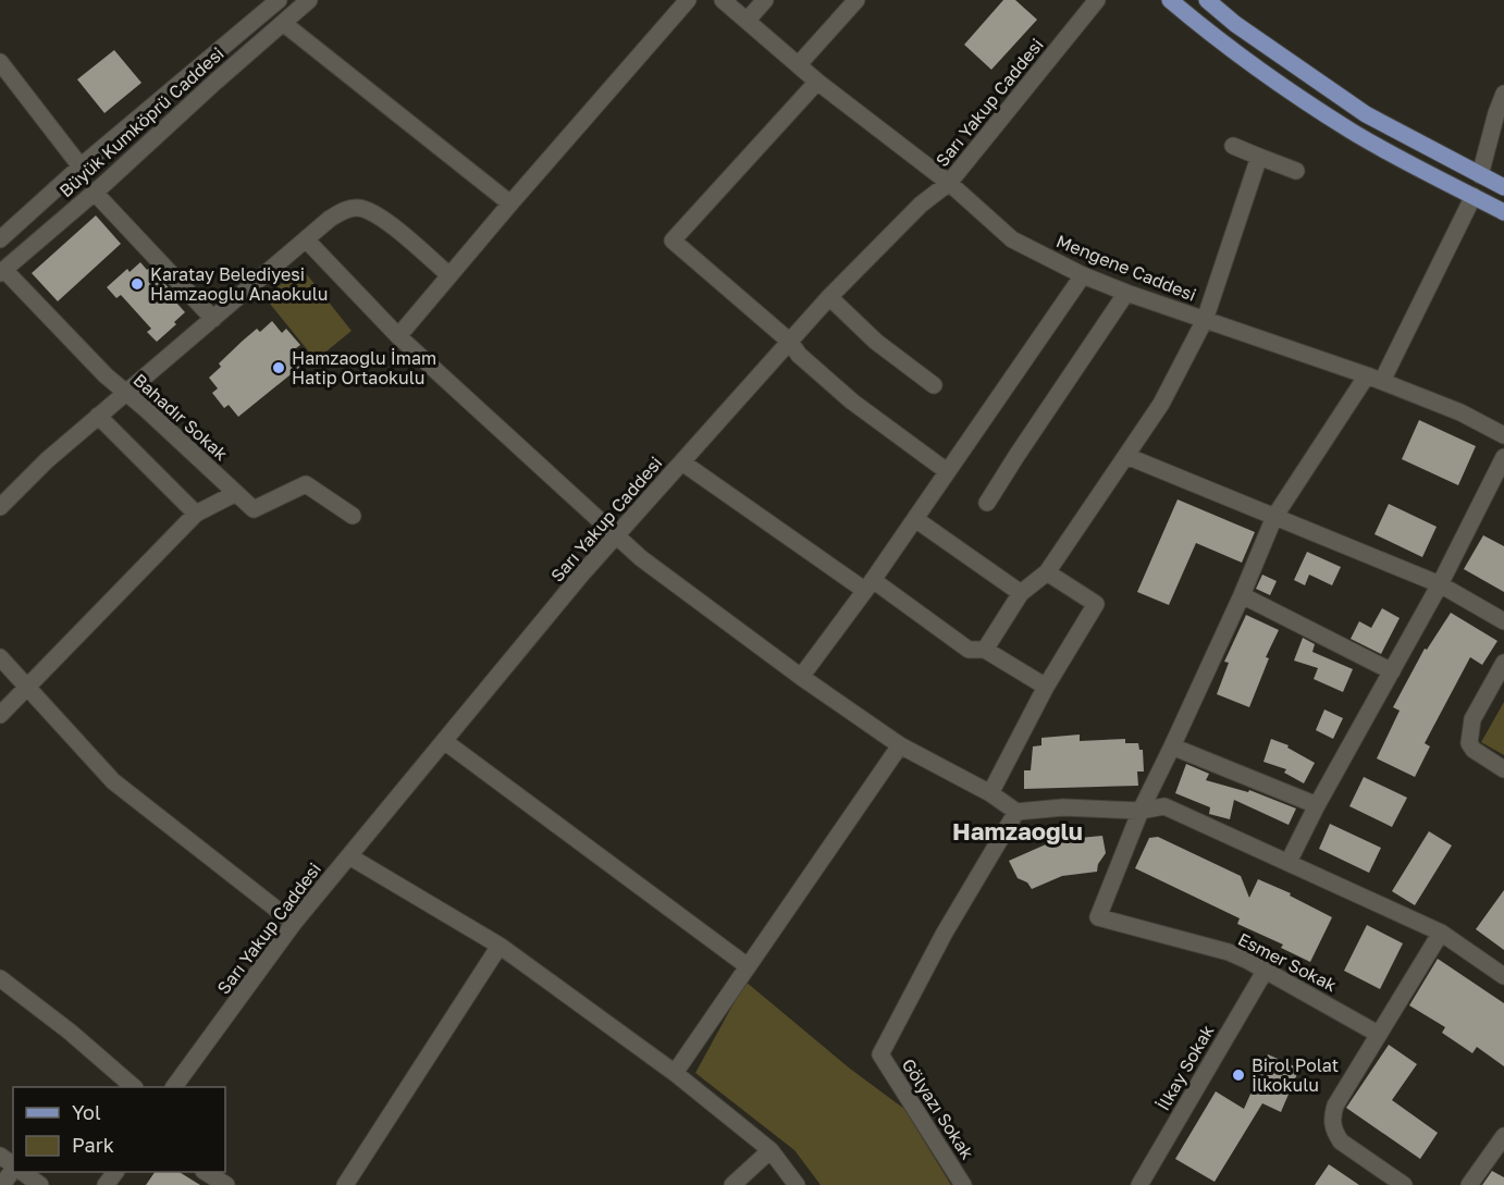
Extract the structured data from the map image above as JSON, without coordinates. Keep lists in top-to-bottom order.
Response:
{
  "streets": {
    "street": [
      "Sarı Yakup Caddesi",
      "Büyük Kumköprü Caddesi",
      "Mengene Caddesi",
      "Bahadır Sokak",
      "Esmer Sokak",
      "İlkay Sokak",
      "Gölyazı Sokak"
    ]
  },
  "crossings": [
    ["Sarı Yakup Caddesi", "Mengene Caddesi"],
    ["Büyük Kumköprü Caddesi", "Bahadır Sokak"],
    ["Esmer Sokak", "İlkay Sokak"]
  ],
  "districts": ["Hamzaoğlu"],
  "places": ["Karatay Belediyesi Hamzaoğlu Anaokulu", "Hamzaoğlu İmam Hatip Ortaokulu", "Birol Polat İlkokulu"],
  "legend": ["Yol", "Park"]
}
